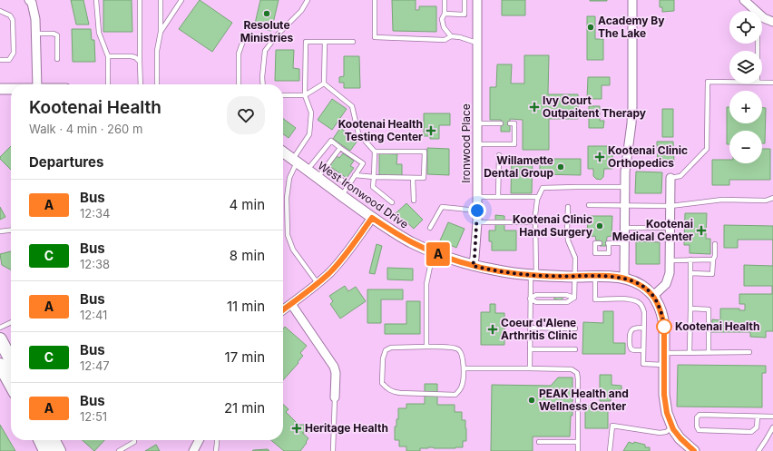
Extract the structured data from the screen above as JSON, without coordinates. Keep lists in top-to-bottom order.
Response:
{
  "streets": {
    "street": ["Ironwood Place", "West Ironwood Drive"]
  },
  "crossings": [
    ["Ironwood Place", "West Ironwood Drive"]
  ],
  "places": {
    "other": [
      "Resolute Ministries",
      "Academy By The Lake",
      "Willamette Dental Group",
      "Kootenai Clinic Hand Surgery",
      "Kootenai Health",
      "PEAK Health and Wellness Center"
    ],
    "health": [
      "Ivy Court Outpaitent Therapy",
      "Kootenai Health Testing Center",
      "Kootenai Clinic Orthopedics",
      "Kootenai Medical Center",
      "Coeur d'Alene Arthritis Clinic",
      "Heritage Health"
    ]
  },
  "lines": ["bus line A"],
  "page": {
    "on_map": "A",
    "map_buttons": ["+", "−"],
    "heading": [
      ["Kootenai Health", "Walk · 4 min · 260 m"],
      "Departures"
    ],
    "list": [
      {
        "mark": "A",
        "name": "Bus",
        "note": "12:34",
        "value": "4 min"
      },
      {
        "mark": "C",
        "name": "Bus",
        "note": "12:38",
        "value": "8 min"
      },
      {
        "mark": "A",
        "name": "Bus",
        "note": "12:41",
        "value": "11 min"
      },
      {
        "mark": "C",
        "name": "Bus",
        "note": "12:47",
        "value": "17 min"
      },
      {
        "mark": "A",
        "name": "Bus",
        "note": "12:51",
        "value": "21 min"
      }
    ]
  }
}
